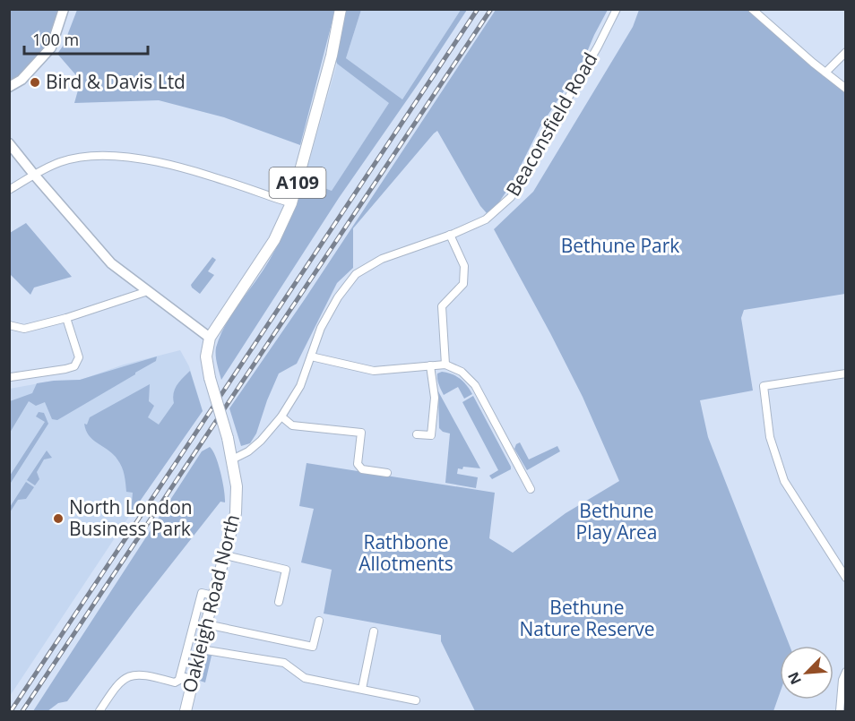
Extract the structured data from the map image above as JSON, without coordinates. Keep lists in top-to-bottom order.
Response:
{
  "streets": {
    "main road": ["A109", "Oakleigh Road North"],
    "street": ["Beaconsfield Road"]
  },
  "crossings": [
    ["Beaconsfield Road", "Oakleigh Road North"],
    ["A109", "Oakleigh Road North"]
  ],
  "parks": [
    "Bethune Park",
    "Bethune Play Area",
    "Rathbone Allotments",
    "Bethune Nature Reserve"
  ],
  "places": ["Bird & Davis Ltd", "North London Business Park"],
  "scale_bar": "100 m",
  "north": "bottom left"
}
